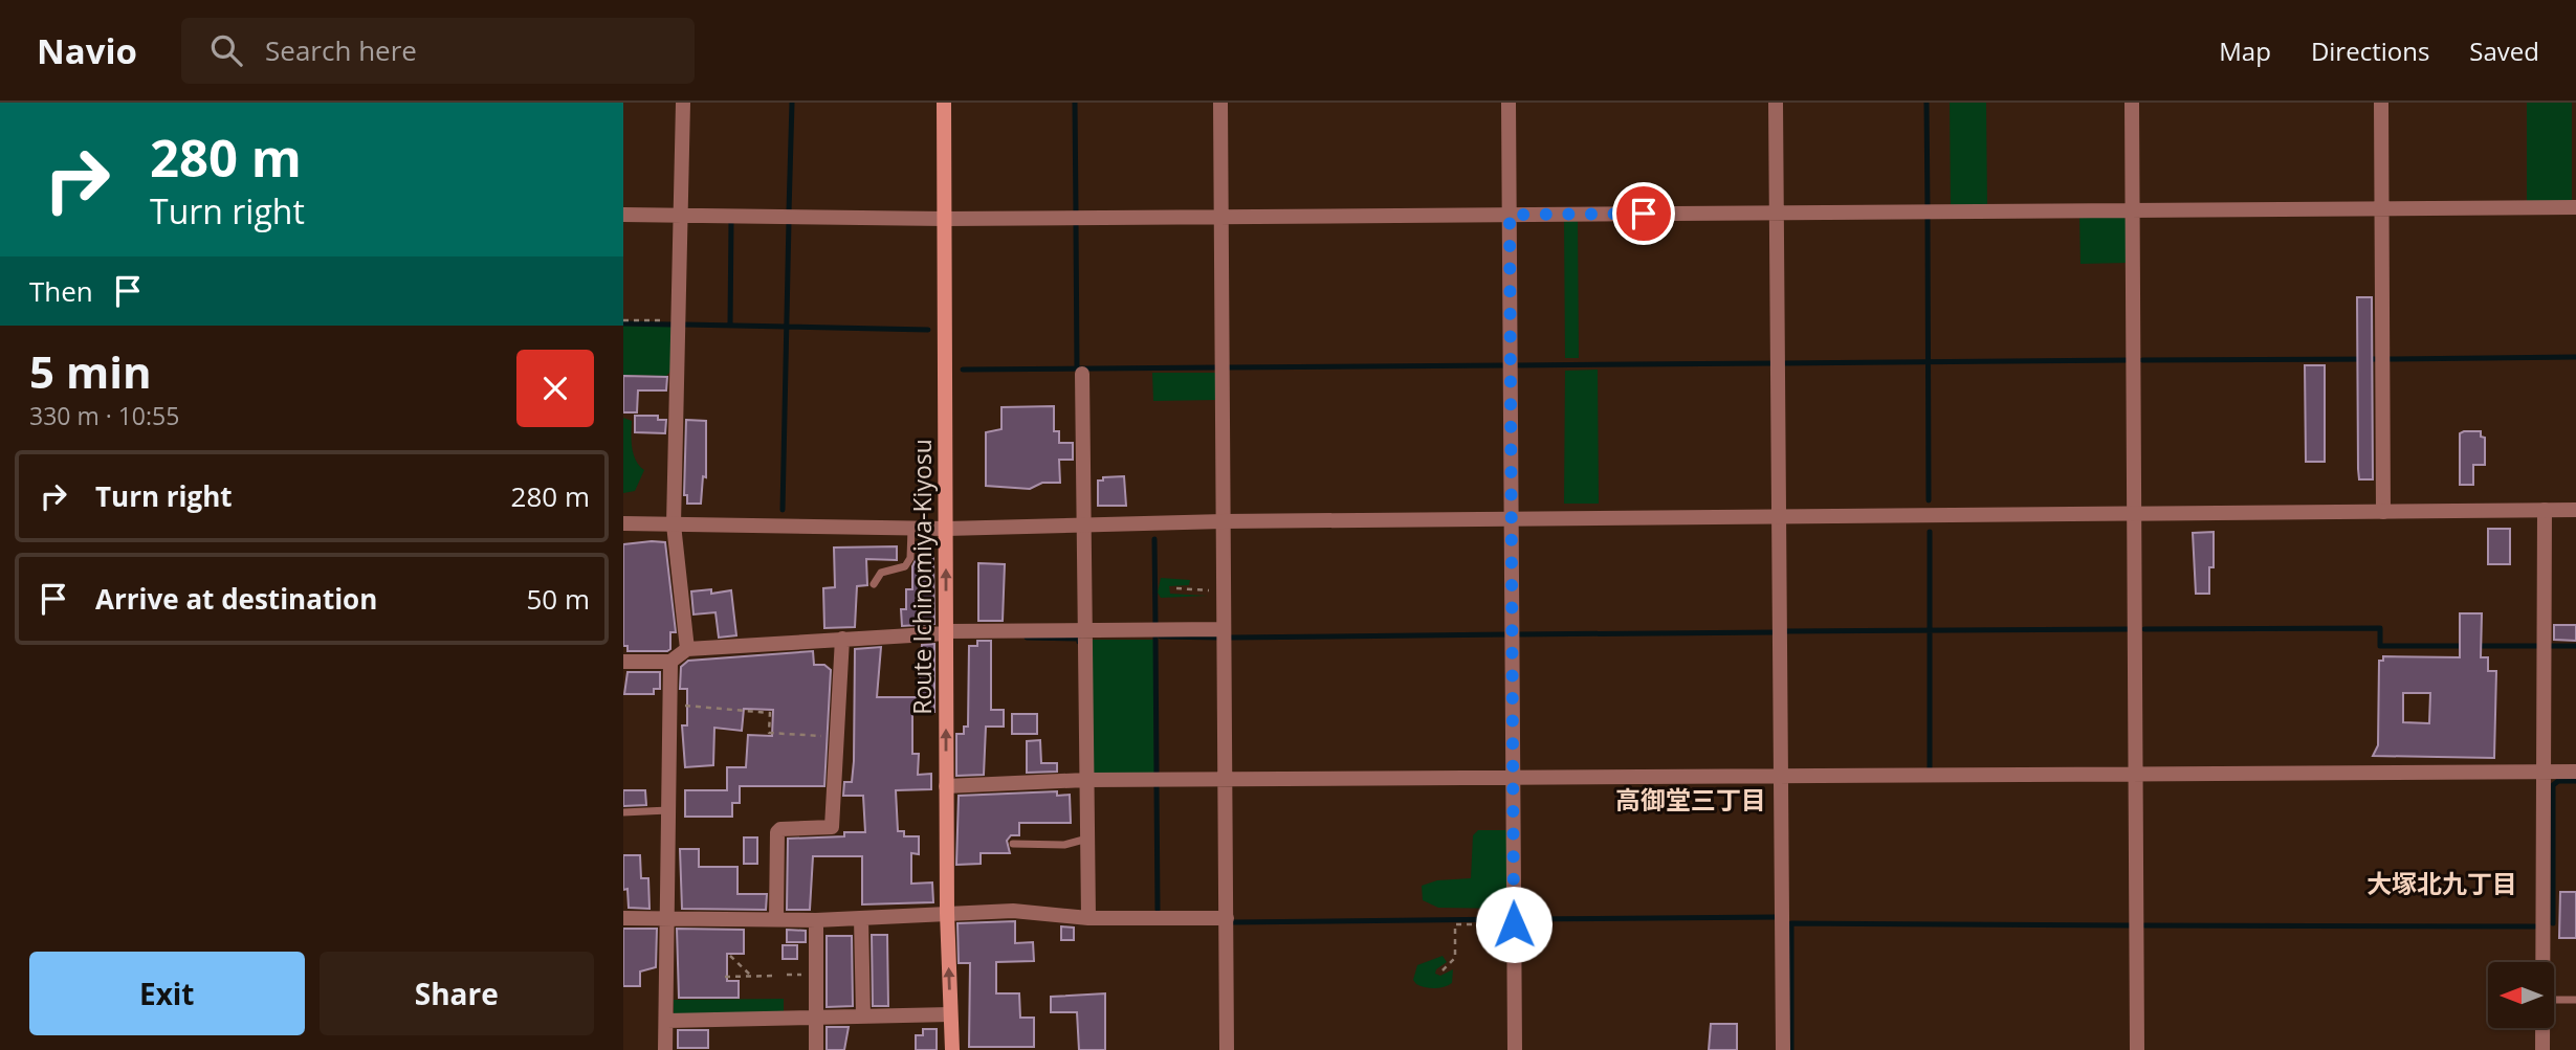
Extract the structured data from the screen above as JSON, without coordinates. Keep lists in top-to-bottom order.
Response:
{
  "streets": {
    "main road": ["Route Ichinomiya-Kiyosu"]
  },
  "one_way": ["Route Ichinomiya-Kiyosu"],
  "districts": ["高御堂三丁目", "大塚北九丁目"],
  "north": "left",
  "page": {
    "header": "Navio",
    "search": "Search here",
    "nav": ["Map", "Directions", "Saved"],
    "turn": ["280 m", "Turn right"],
    "then": "Then",
    "heading": ["5 min", "330 m · 10:55"],
    "list": [
      {
        "name": "Turn right",
        "value": "280 m"
      },
      {
        "name": "Arrive at destination",
        "value": "50 m"
      }
    ],
    "buttons": ["Exit", "Share"]
  }
}
